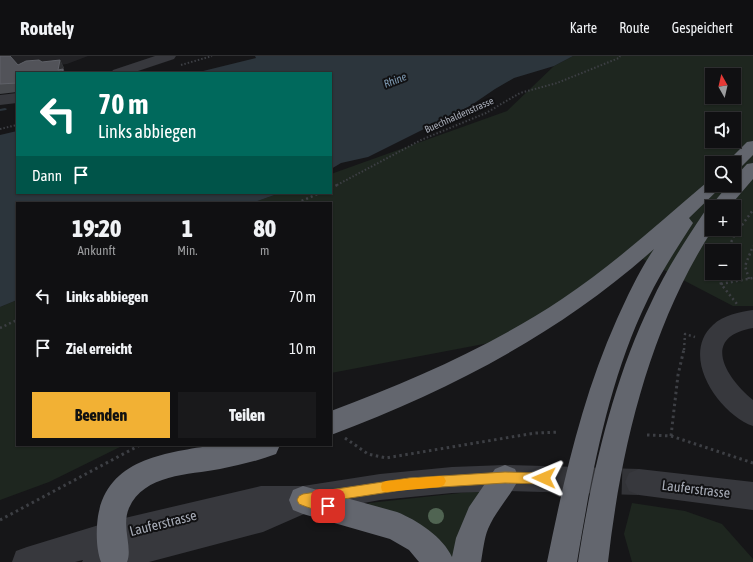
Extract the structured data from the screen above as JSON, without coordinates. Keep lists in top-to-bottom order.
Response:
{
  "streets": {
    "street": ["Lauferstrasse"],
    "path": ["Buechhaldenstrasse"]
  },
  "water": ["Rhine"],
  "north": "top",
  "page": {
    "header": "Routely",
    "nav": ["Karte", "Route", "Gespeichert"],
    "map_buttons": ["+", "−"],
    "turn": ["70 m", "Links abbiegen"],
    "then": "Dann",
    "eta": [
      "19:20",
      "Ankunft",
      "1",
      "Min.",
      "80",
      "m"
    ],
    "list": [
      {
        "name": "Links abbiegen",
        "value": "70 m"
      },
      {
        "name": "Ziel erreicht",
        "value": "10 m"
      }
    ],
    "buttons": ["Beenden", "Teilen"]
  }
}
